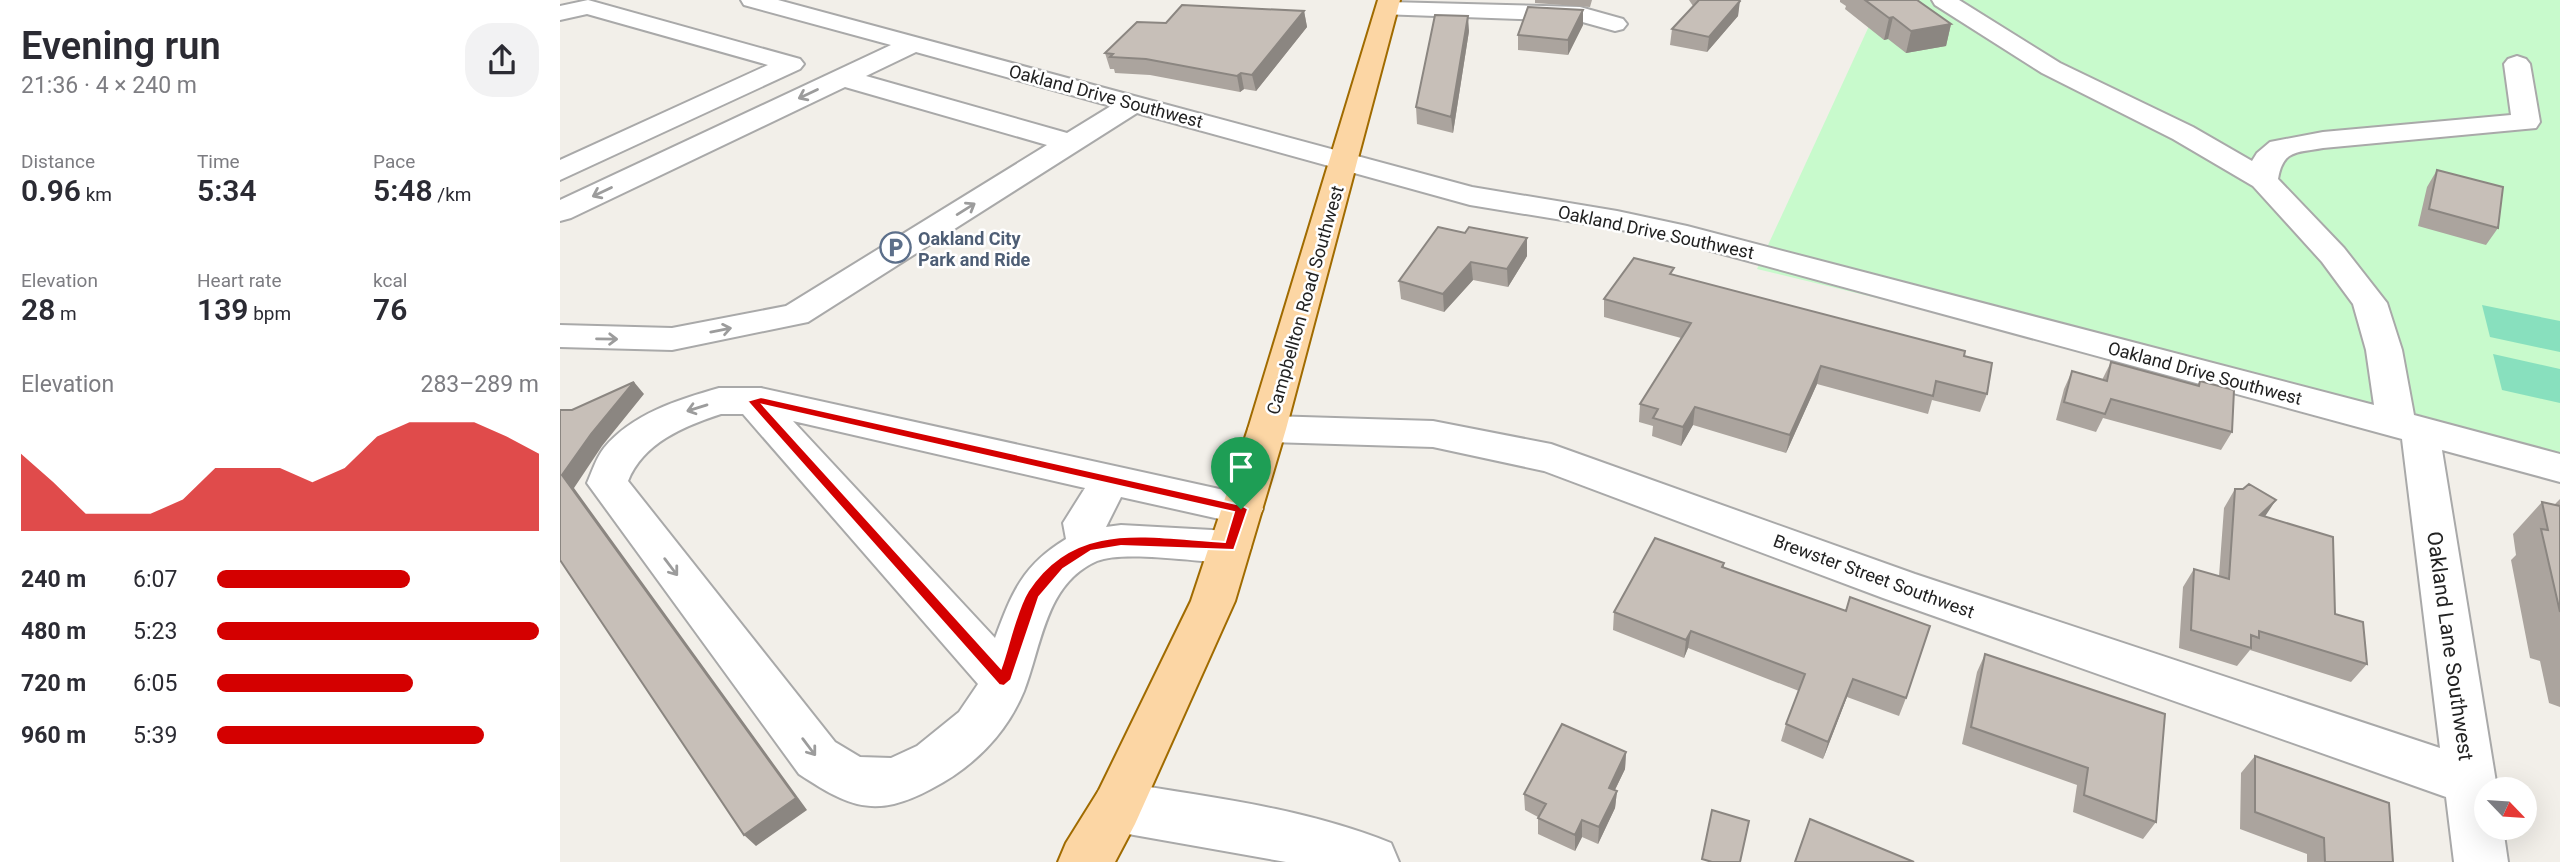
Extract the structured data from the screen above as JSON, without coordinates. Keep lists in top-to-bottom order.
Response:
{
  "streets": {
    "main road": ["Campbellton Road Southwest"],
    "street": ["Oakland Drive Southwest", "Brewster Street Southwest", "Oakland Lane Southwest"]
  },
  "crossings": [
    ["Oakland Drive Southwest", "Campbellton Road Southwest"],
    ["Oakland Drive Southwest", "Oakland Lane Southwest"],
    ["Campbellton Road Southwest", "Brewster Street Southwest"],
    ["Brewster Street Southwest", "Oakland Lane Southwest"]
  ],
  "places": {
    "parking": ["Oakland City Park and Ride"]
  },
  "north": "bottom right",
  "page": {
    "heading": ["Evening run", "21:36 · 4 × 240 m"],
    "stats": [
      ["Distance", "0.96 km"],
      ["Time", "5:34"],
      ["Pace", "5:48 /km"],
      ["Elevation", "28 m"],
      ["Heart rate", "139 bpm"],
      ["kcal", "76"]
    ],
    "chart": ["Elevation", "283–289 m"],
    "list": [
      {
        "name": "240 m",
        "note": "6:07"
      },
      {
        "name": "480 m",
        "note": "5:23"
      },
      {
        "name": "720 m",
        "note": "6:05"
      },
      {
        "name": "960 m",
        "note": "5:39"
      }
    ]
  }
}
